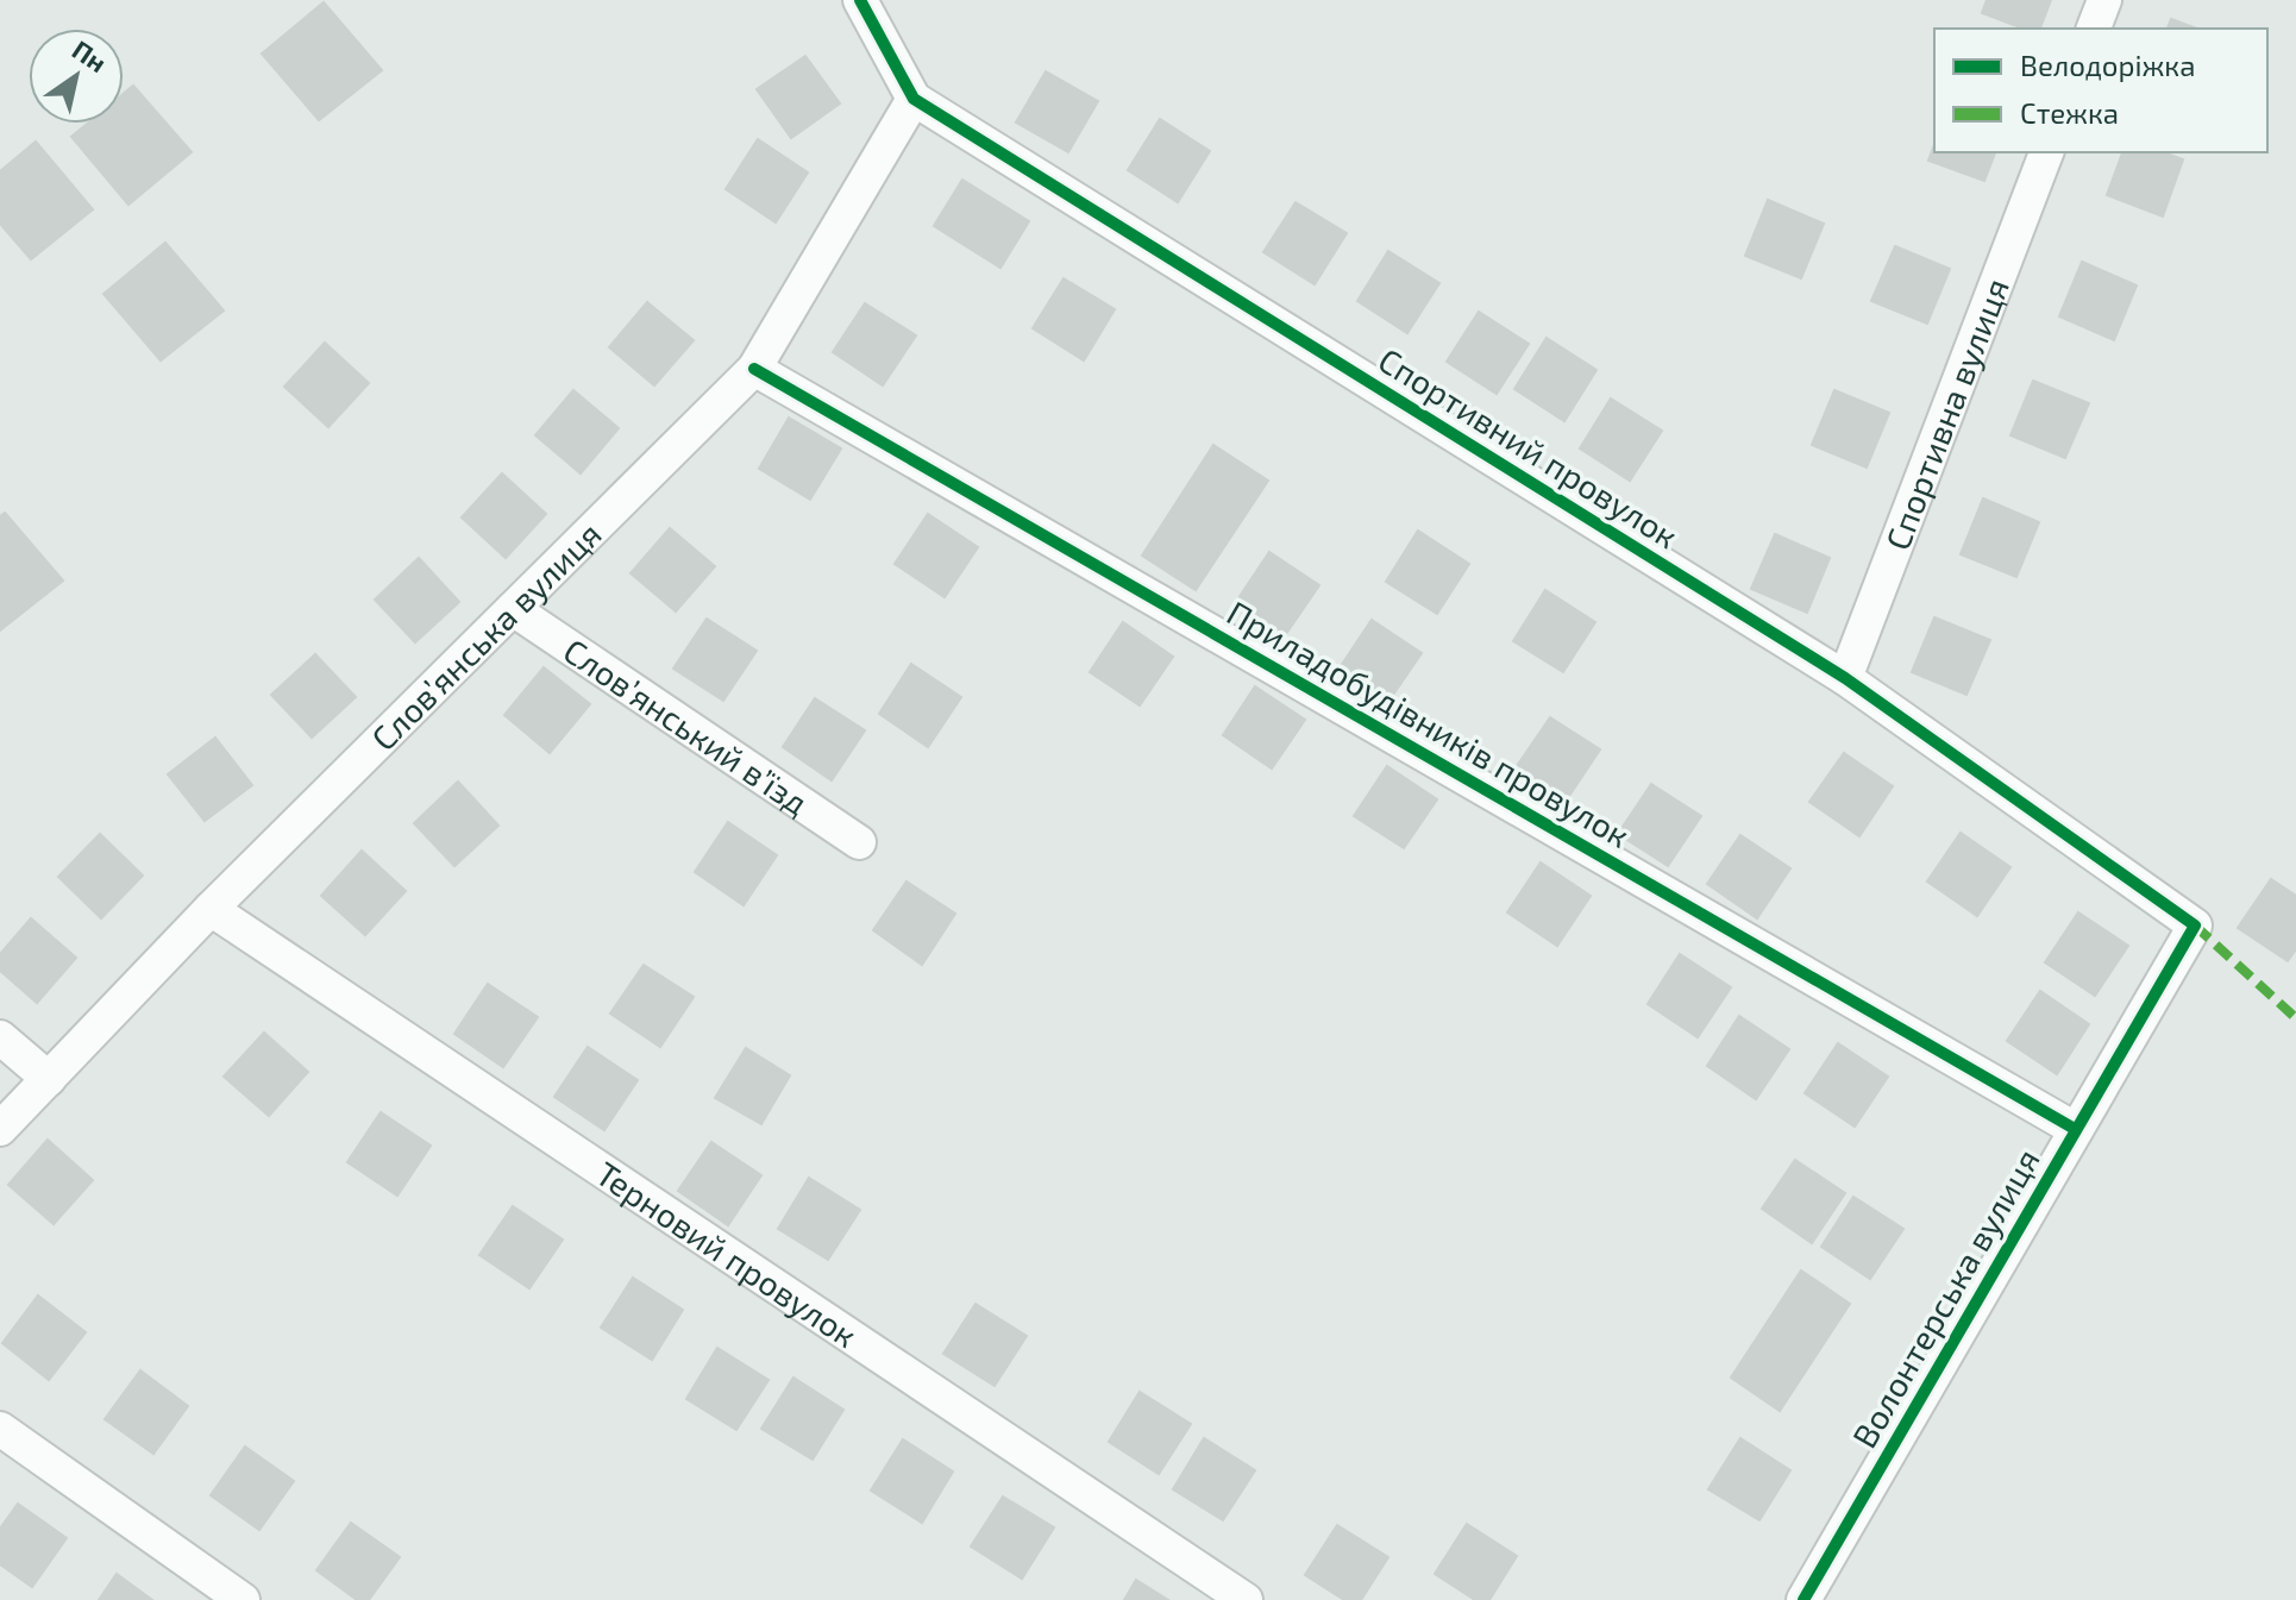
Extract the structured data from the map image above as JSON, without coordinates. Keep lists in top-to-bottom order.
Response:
{
  "streets": {
    "street": [
      "Спортивна вулиця",
      "Спортивний провулок",
      "Слов’янська вулиця",
      "Приладобудівників провулок",
      "Слов’янський в’їзд",
      "Терновий провулок",
      "Волонтерська вулиця"
    ]
  },
  "crossings": [
    ["Спортивна вулиця", "Спортивний провулок"],
    ["Спортивний провулок", "Слов’янська вулиця"],
    ["Спортивний провулок", "Волонтерська вулиця"],
    ["Слов’янська вулиця", "Приладобудівників провулок"],
    ["Слов’янська вулиця", "Слов’янський в’їзд"],
    ["Слов’янська вулиця", "Терновий провулок"],
    ["Приладобудівників провулок", "Волонтерська вулиця"]
  ],
  "legend": ["Велодоріжка", "Стежка"],
  "north": "top right"
}
